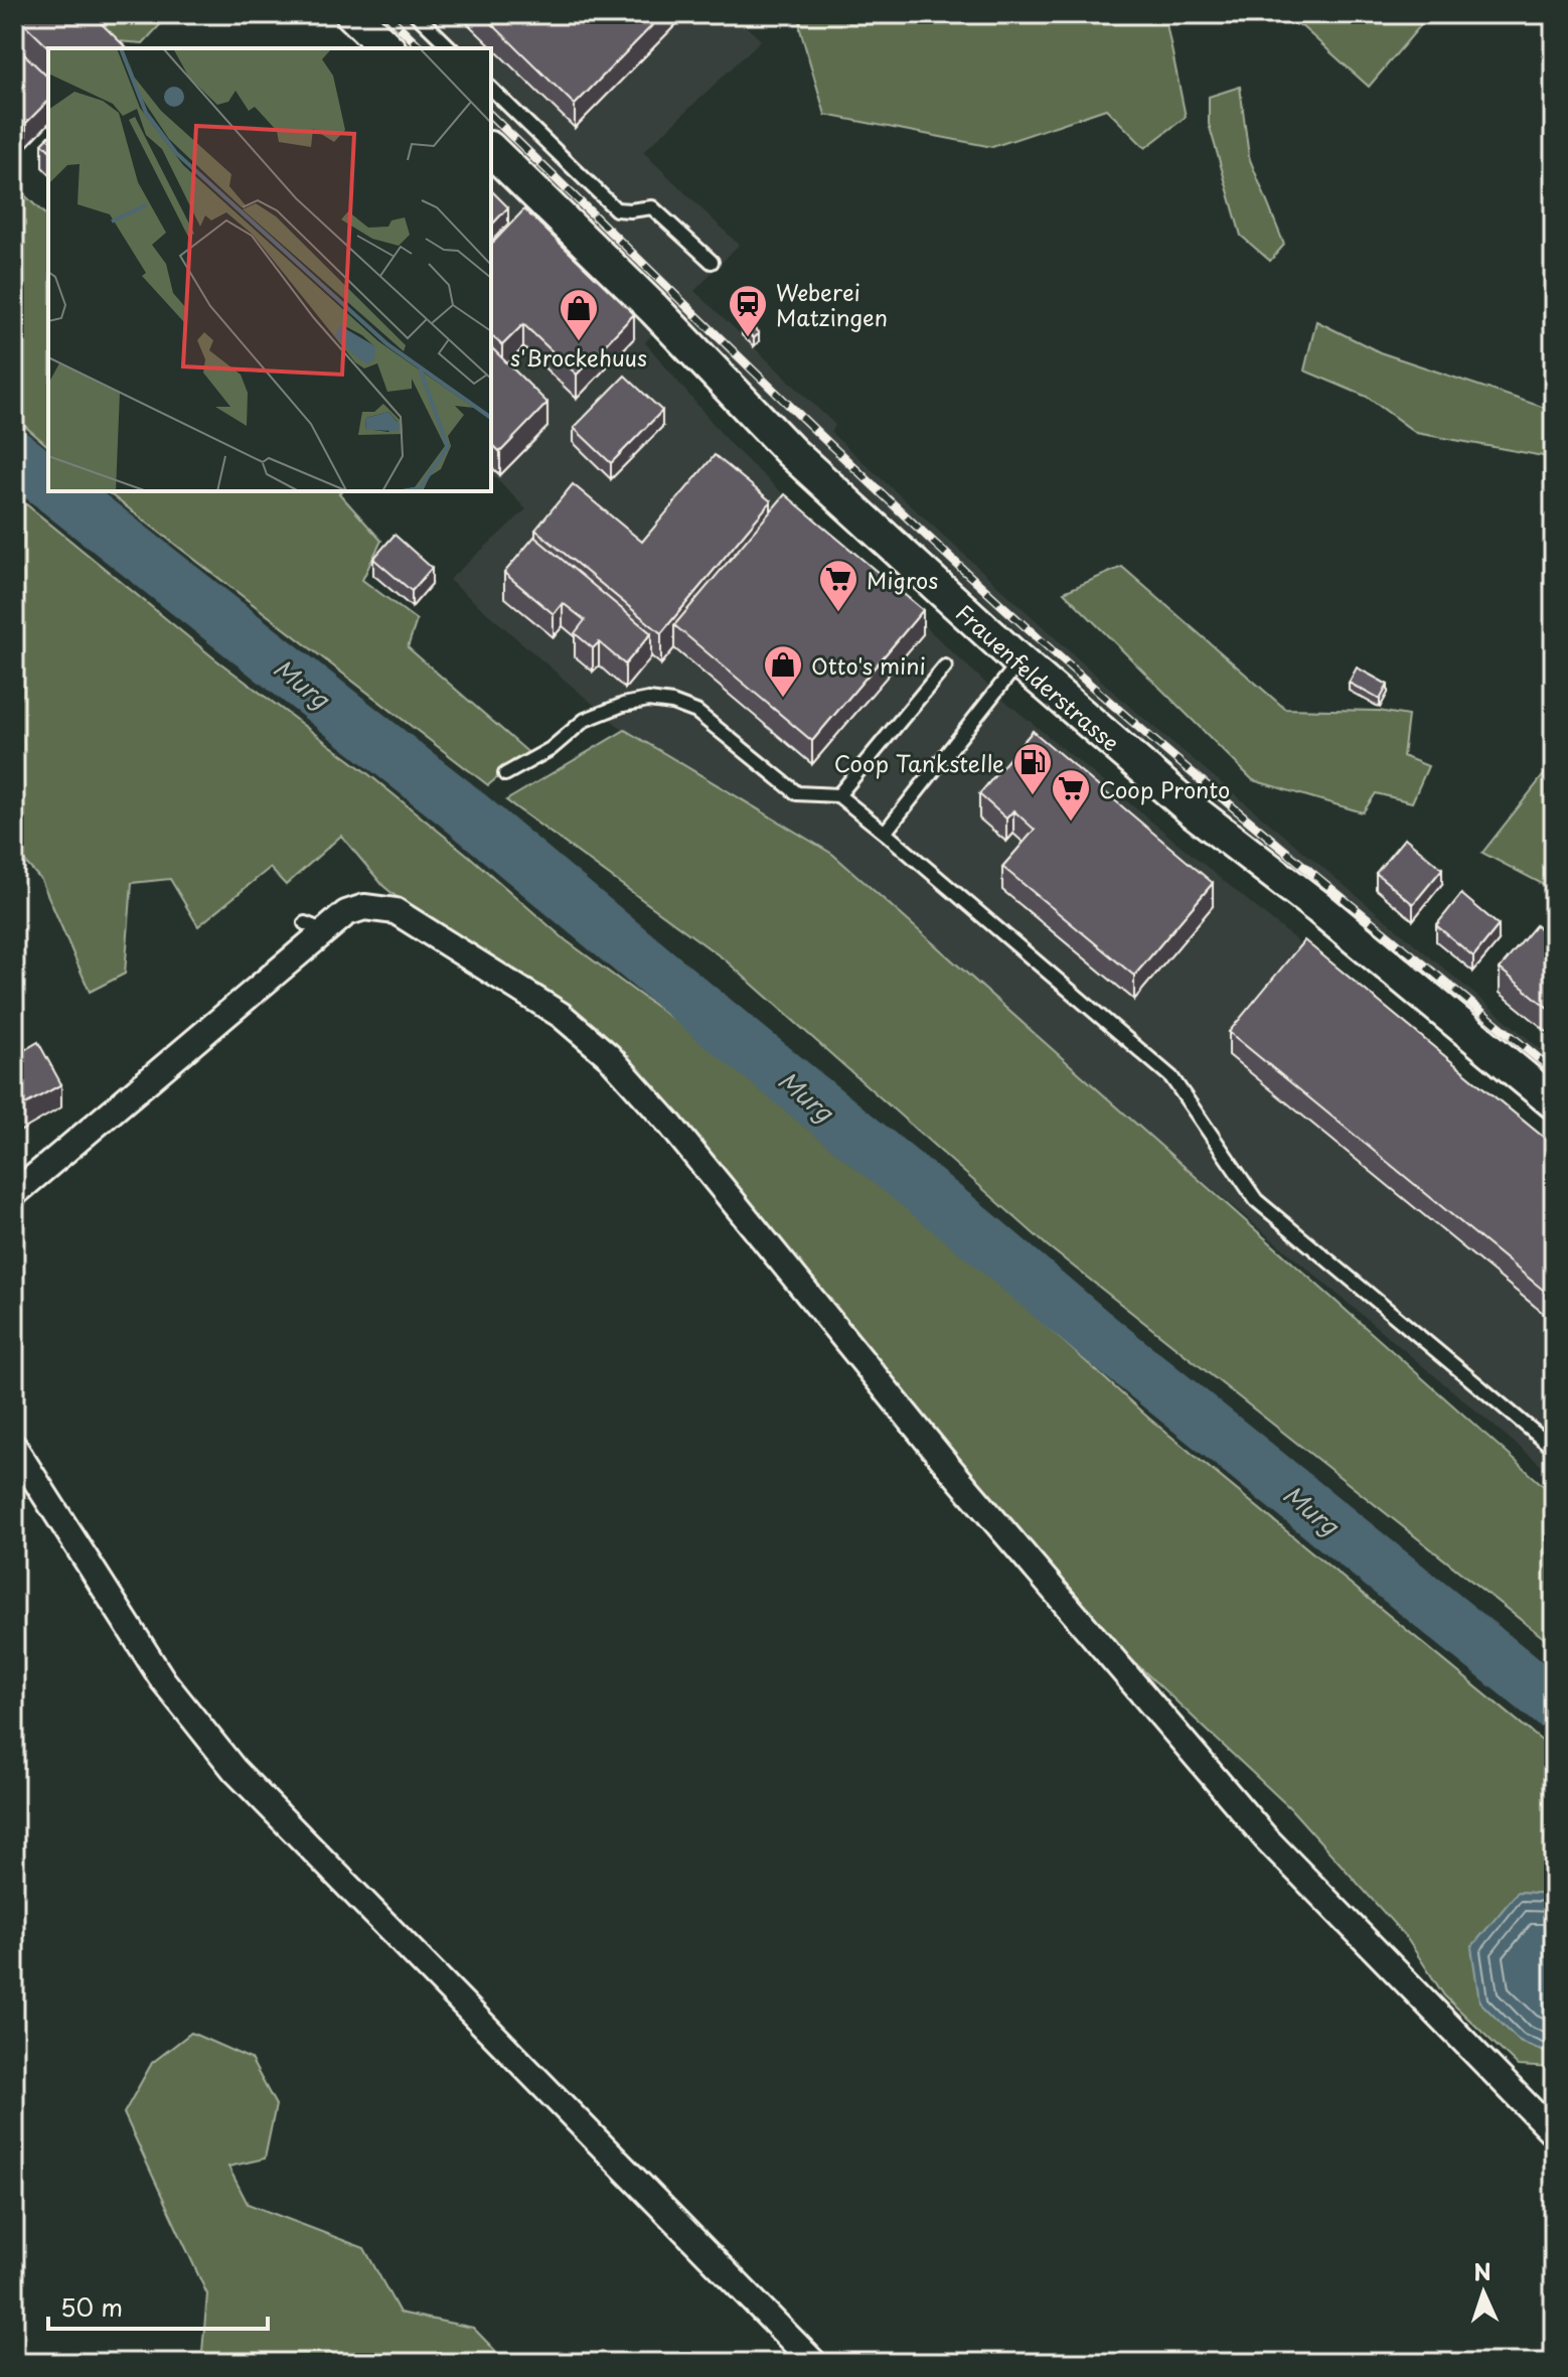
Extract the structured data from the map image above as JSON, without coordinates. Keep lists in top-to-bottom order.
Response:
{
  "streets": {
    "main road": ["Frauenfelderstrasse"]
  },
  "water": ["Murg"],
  "places": {
    "station": ["Weberei Matzingen"],
    "shop": ["s'Brockehuus", "Otto's mini"],
    "supermarket": ["Migros", "Coop Pronto"],
    "fuel station": ["Coop Tankstelle"]
  },
  "scale_bar": "50 m",
  "north": "top"
}
